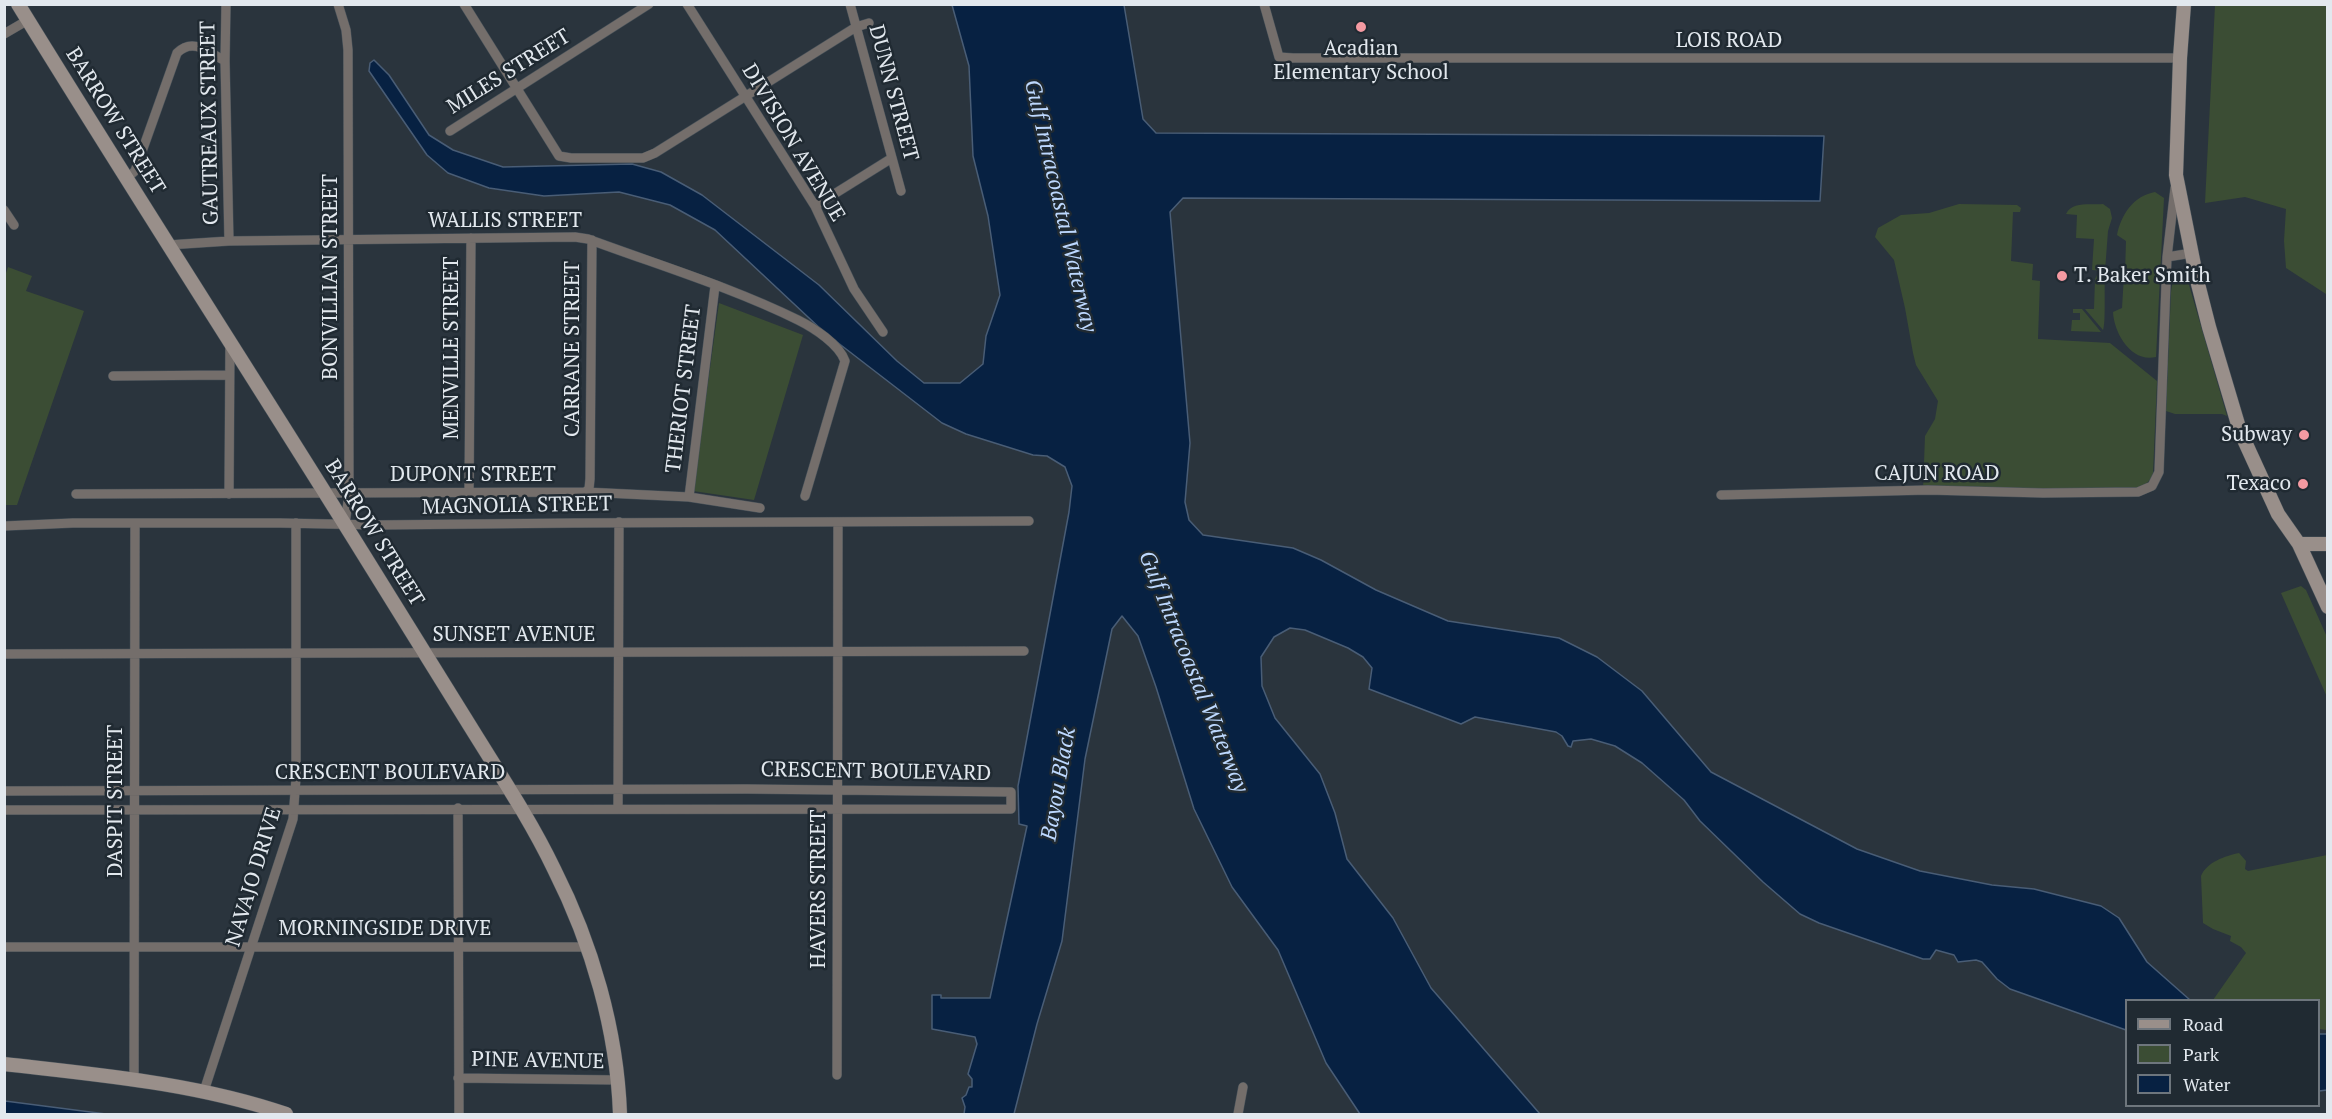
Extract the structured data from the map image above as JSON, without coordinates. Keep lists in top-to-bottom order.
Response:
{
  "streets": {
    "main road": ["BARROW STREET"],
    "street": [
      "LOIS ROAD",
      "MILES STREET",
      "DUNN STREET",
      "GAUTREAUX STREET",
      "DIVISION AVENUE",
      "WALLIS STREET",
      "BONVILLIAN STREET",
      "MENVILLE STREET",
      "CARRANE STREET",
      "THERIOT STREET",
      "CAJUN ROAD",
      "DUPONT STREET",
      "MAGNOLIA STREET",
      "SUNSET AVENUE",
      "CRESCENT BOULEVARD",
      "DASPIT STREET",
      "NAVAJO DRIVE",
      "HAVERS STREET",
      "MORNINGSIDE DRIVE",
      "PINE AVENUE"
    ]
  },
  "crossings": [
    ["BARROW STREET", "WALLIS STREET"],
    ["BARROW STREET", "BONVILLIAN STREET"],
    ["BARROW STREET", "DUPONT STREET"],
    ["BARROW STREET", "MAGNOLIA STREET"],
    ["BARROW STREET", "SUNSET AVENUE"],
    ["BARROW STREET", "CRESCENT BOULEVARD"],
    ["BARROW STREET", "MORNINGSIDE DRIVE"],
    ["BARROW STREET", "PINE AVENUE"],
    ["GAUTREAUX STREET", "WALLIS STREET"],
    ["WALLIS STREET", "BONVILLIAN STREET"],
    ["WALLIS STREET", "MENVILLE STREET"],
    ["WALLIS STREET", "CARRANE STREET"],
    ["WALLIS STREET", "THERIOT STREET"],
    ["BONVILLIAN STREET", "DUPONT STREET"],
    ["BONVILLIAN STREET", "MAGNOLIA STREET"],
    ["MENVILLE STREET", "DUPONT STREET"],
    ["CARRANE STREET", "DUPONT STREET"],
    ["THERIOT STREET", "DUPONT STREET"],
    ["MAGNOLIA STREET", "DASPIT STREET"],
    ["MAGNOLIA STREET", "NAVAJO DRIVE"],
    ["MAGNOLIA STREET", "HAVERS STREET"],
    ["SUNSET AVENUE", "DASPIT STREET"],
    ["SUNSET AVENUE", "NAVAJO DRIVE"],
    ["SUNSET AVENUE", "HAVERS STREET"],
    ["CRESCENT BOULEVARD", "DASPIT STREET"],
    ["CRESCENT BOULEVARD", "NAVAJO DRIVE"],
    ["CRESCENT BOULEVARD", "HAVERS STREET"],
    ["DASPIT STREET", "MORNINGSIDE DRIVE"],
    ["NAVAJO DRIVE", "MORNINGSIDE DRIVE"]
  ],
  "water": ["Gulf Intracoastal Waterway", "Bayou Black"],
  "places": [
    "Acadian Elementary School",
    "T. Baker Smith",
    "Subway",
    "Texaco"
  ],
  "legend": ["Road", "Park", "Water"]
}
